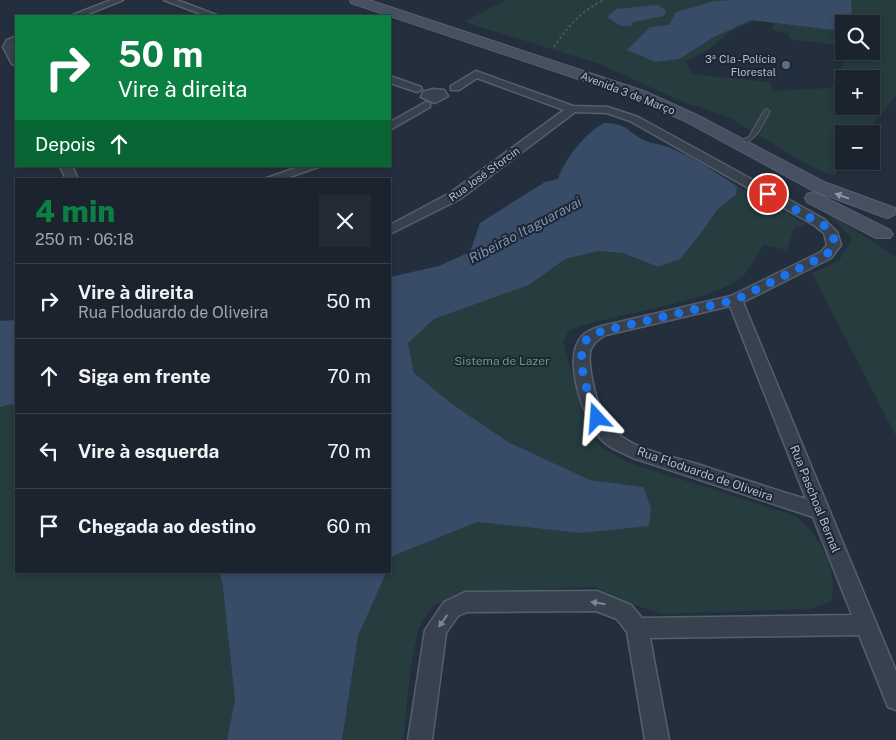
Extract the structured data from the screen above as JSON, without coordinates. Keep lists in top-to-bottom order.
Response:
{
  "streets": {
    "main road": ["Avenida 3 de Março"],
    "street": ["Rua José Sforcin", "Rua Floduardo de Oliveira", "Rua Paschoal Bernal"]
  },
  "crossings": [
    ["Rua Floduardo de Oliveira", "Rua Paschoal Bernal"]
  ],
  "water": ["Ribeirão Itaguaravai"],
  "parks": ["Sistema de Lazer"],
  "places": ["3ª CIa - Polícia Florestal"],
  "page": {
    "map_buttons": ["+", "−"],
    "turn": ["50 m", "Vire à direita"],
    "then": "Depois",
    "heading": ["4 min", "250 m · 06:18"],
    "list": [
      {
        "name": "Vire à direita",
        "note": "Rua Floduardo de Oliveira",
        "value": "50 m"
      },
      {
        "name": "Siga em frente",
        "value": "70 m"
      },
      {
        "name": "Vire à esquerda",
        "value": "70 m"
      },
      {
        "name": "Chegada ao destino",
        "value": "60 m"
      }
    ]
  }
}
